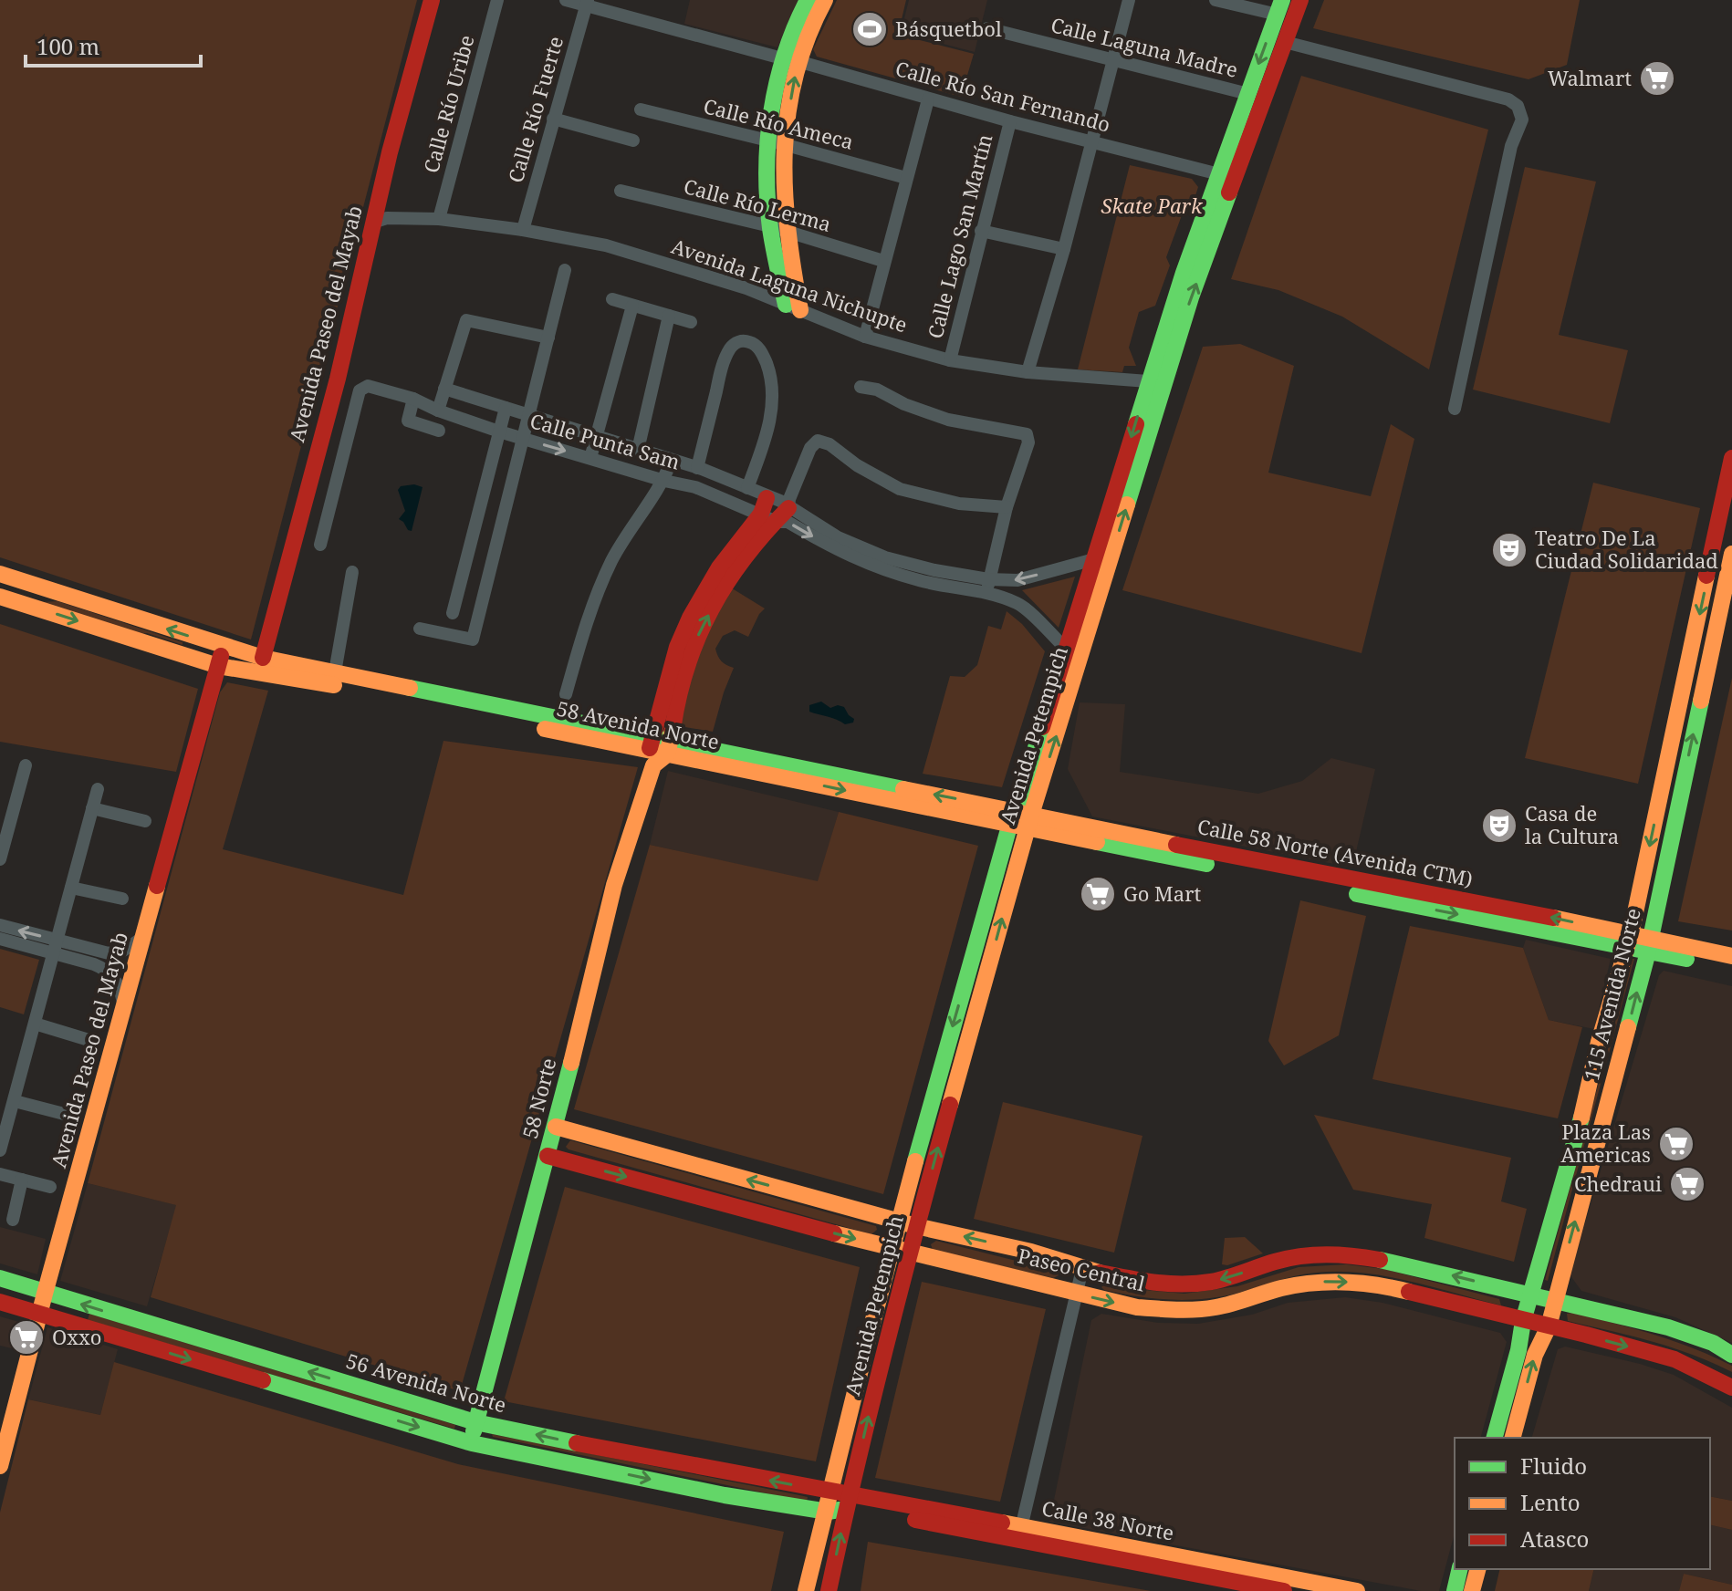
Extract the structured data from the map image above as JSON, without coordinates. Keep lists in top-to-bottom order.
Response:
{
  "streets": {
    "main road": [
      "Avenida Paseo del Mayab",
      "58 Avenida Norte",
      "Avenida Petempich",
      "Calle 58 Norte (Avenida CTM)",
      "115 Avenida Norte",
      "58 Norte",
      "Paseo Central",
      "56 Avenida Norte",
      "Calle 38 Norte"
    ],
    "street": [
      "Calle Laguna Madre",
      "Calle Río San Fernando",
      "Calle Río Uribe",
      "Calle Río Fuerte",
      "Calle Río Ameca",
      "Calle Río Lerma",
      "Calle Lago San Martín",
      "Avenida Laguna Nichupte",
      "Calle Punta Sam"
    ]
  },
  "crossings": [
    ["Calle Laguna Madre", "Avenida Petempich"],
    ["Calle Río San Fernando", "Calle Río Fuerte"],
    ["Calle Río San Fernando", "Calle Lago San Martín"],
    ["Calle Río San Fernando", "Avenida Petempich"],
    ["Calle Río Uribe", "Avenida Laguna Nichupte"],
    ["Calle Río Fuerte", "Avenida Laguna Nichupte"],
    ["Calle Lago San Martín", "Avenida Laguna Nichupte"],
    ["Avenida Laguna Nichupte", "Avenida Paseo del Mayab"],
    ["Avenida Laguna Nichupte", "Avenida Petempich"],
    ["Avenida Paseo del Mayab", "58 Avenida Norte"],
    ["Avenida Paseo del Mayab", "56 Avenida Norte"],
    ["Calle Punta Sam", "Avenida Petempich"],
    ["Calle Punta Sam", "58 Norte"],
    ["58 Avenida Norte", "Avenida Petempich"],
    ["58 Avenida Norte", "Calle 58 Norte (Avenida CTM)"],
    ["58 Avenida Norte", "58 Norte"],
    ["Avenida Petempich", "Calle 58 Norte (Avenida CTM)"],
    ["Avenida Petempich", "Paseo Central"],
    ["Avenida Petempich", "56 Avenida Norte"],
    ["Avenida Petempich", "Calle 38 Norte"],
    ["Calle 58 Norte (Avenida CTM)", "115 Avenida Norte"],
    ["115 Avenida Norte", "Paseo Central"],
    ["58 Norte", "Paseo Central"],
    ["58 Norte", "56 Avenida Norte"],
    ["56 Avenida Norte", "Calle 38 Norte"]
  ],
  "parks": ["Skate Park"],
  "places": {
    "sports": ["Básquetbol"],
    "supermarket": [
      "Walmart",
      "Go Mart",
      "Plaza Las Americas",
      "Chedraui",
      "Oxxo"
    ],
    "theatre": ["Teatro De La Ciudad Solidaridad", "Casa de la Cultura"]
  },
  "legend": ["Fluido", "Lento", "Atasco"],
  "scale_bar": "100 m"
}
